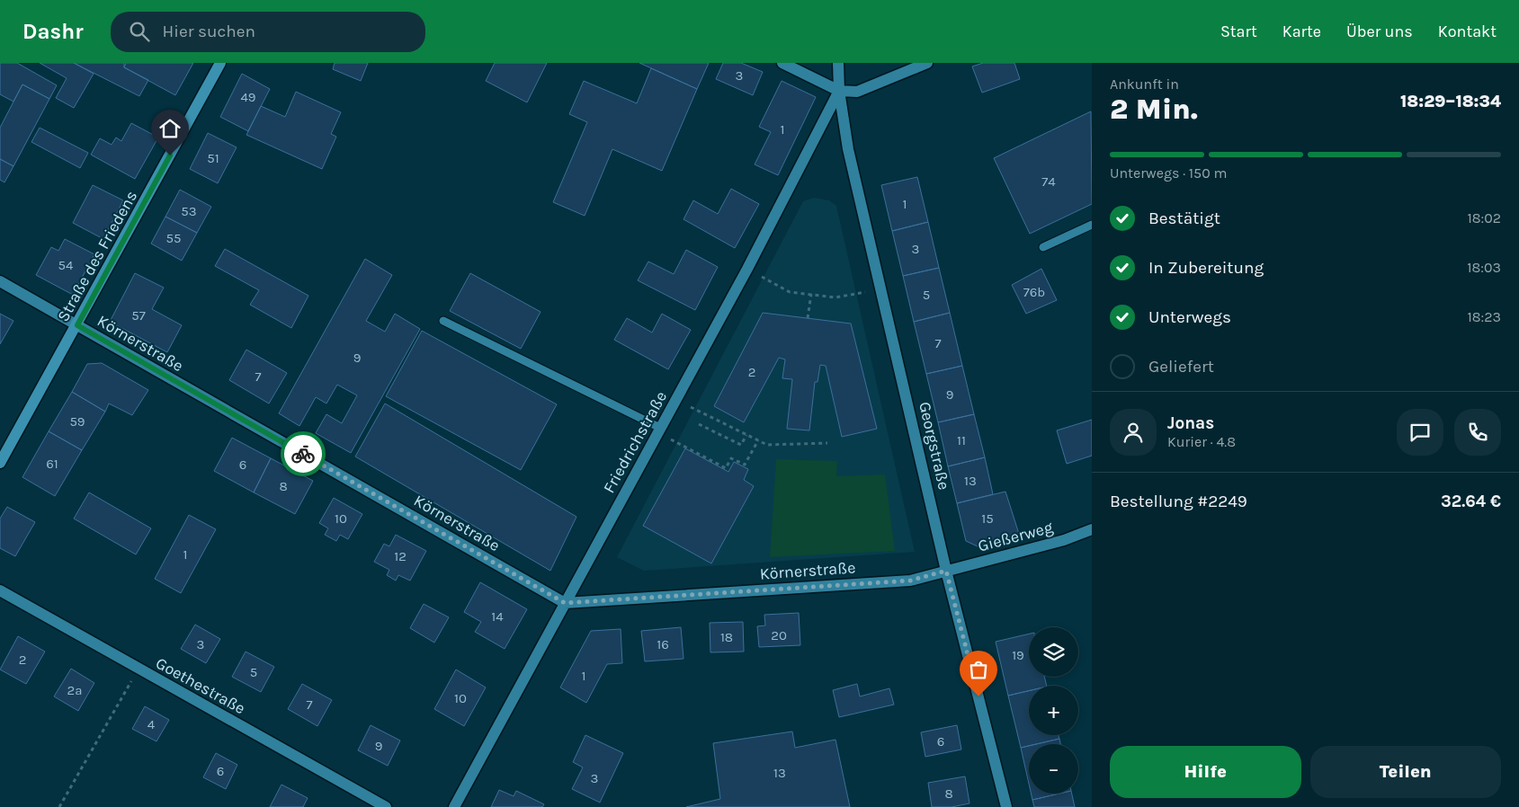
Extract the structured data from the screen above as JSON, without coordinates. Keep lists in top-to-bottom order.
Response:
{
  "streets": {
    "main road": ["Straße des Friedens"],
    "street": [
      "Körnerstraße",
      "Friedrichstraße",
      "Georgstraße",
      "Gießerweg",
      "Goethestraße"
    ]
  },
  "crossings": [
    ["Straße des Friedens", "Körnerstraße"],
    ["Körnerstraße", "Friedrichstraße"],
    ["Körnerstraße", "Georgstraße"],
    ["Körnerstraße", "Gießerweg"],
    ["Friedrichstraße", "Georgstraße"],
    ["Georgstraße", "Gießerweg"]
  ],
  "house_numbers": [
    "3",
    "49",
    "1",
    "51",
    "74",
    "1",
    "53",
    "55",
    "3",
    "54",
    "76b",
    "5",
    "57",
    "7",
    "9",
    "2",
    "7",
    "9",
    "59",
    "11",
    "61",
    "6",
    "13",
    "8",
    "10",
    "15",
    "1",
    "12",
    "14",
    "20",
    "18",
    "3",
    "16",
    "19",
    "2",
    "5",
    "1",
    "2a",
    "10",
    "7",
    "4",
    "6",
    "9",
    "6",
    "13",
    "3",
    "8"
  ],
  "page": {
    "header": "Dashr",
    "search": "Hier suchen",
    "nav": [
      "Start",
      "Karte",
      "Über uns",
      "Kontakt"
    ],
    "heading": ["2 Min.", "Ankunft in", "18:29–18:34"],
    "panel": [
      "Jonas",
      "Kurier · 4.8",
      "Bestellung #2249",
      "32.64 €"
    ],
    "bar": "Unterwegs · 150 m",
    "list": [
      ["Bestätigt", "18:02"],
      ["In Zubereitung", "18:03"],
      ["Unterwegs", "18:23"],
      "Geliefert"
    ],
    "map_buttons": ["+", "−"],
    "buttons": ["Hilfe", "Teilen"]
  }
}
